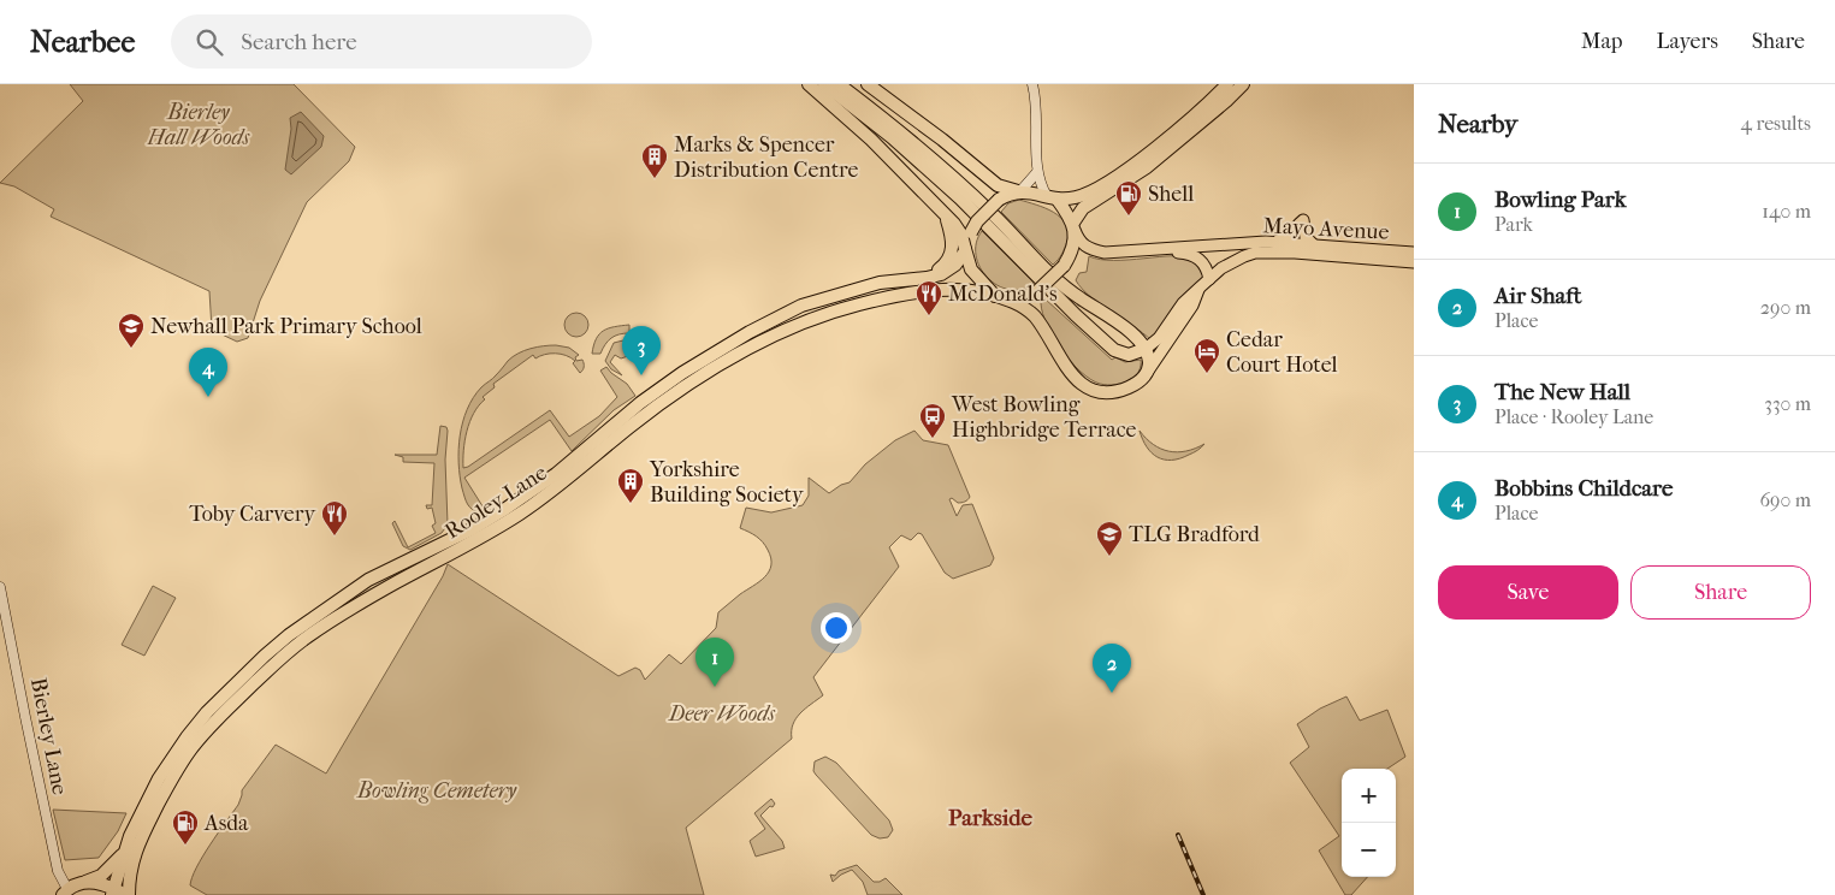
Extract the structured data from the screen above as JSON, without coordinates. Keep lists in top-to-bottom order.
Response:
{
  "streets": {
    "highway": ["Rooley Lane"],
    "main road": ["Mayo Avenue"],
    "street": ["Bierley Lane"]
  },
  "districts": ["Parkside"],
  "parks": ["Bierley Hall Woods", "Deer Woods", "Bowling Cemetery"],
  "places": {
    "building": ["Marks & Spencer Distribution Centre", "Yorkshire Building Society"],
    "fuel station": ["Shell", "Asda"],
    "restaurant": ["McDonald's", "Toby Carvery"],
    "school or university": ["Newhall Park Primary School", "TLG Bradford"],
    "hotel": ["Cedar Court Hotel"],
    "bus stop": ["West Bowling Highbridge Terrace"]
  },
  "page": {
    "header": "Nearbee",
    "search": "Search here",
    "nav": ["Map", "Layers", "Share"],
    "heading": ["Nearby", "4 results"],
    "list": [
      {
        "mark": "1",
        "name": "Bowling Park",
        "note": "Park",
        "value": "140 m"
      },
      {
        "mark": "2",
        "name": "Air Shaft",
        "note": "Place",
        "value": "290 m"
      },
      {
        "mark": "3",
        "name": "The New Hall",
        "note": "Place · Rooley Lane",
        "value": "330 m"
      },
      {
        "mark": "4",
        "name": "Bobbins Childcare",
        "note": "Place",
        "value": "690 m"
      }
    ],
    "pins": [
      "3",
      "4",
      "1",
      "2"
    ],
    "buttons": ["Save", "Share"],
    "map_buttons": ["+", "−"]
  }
}
